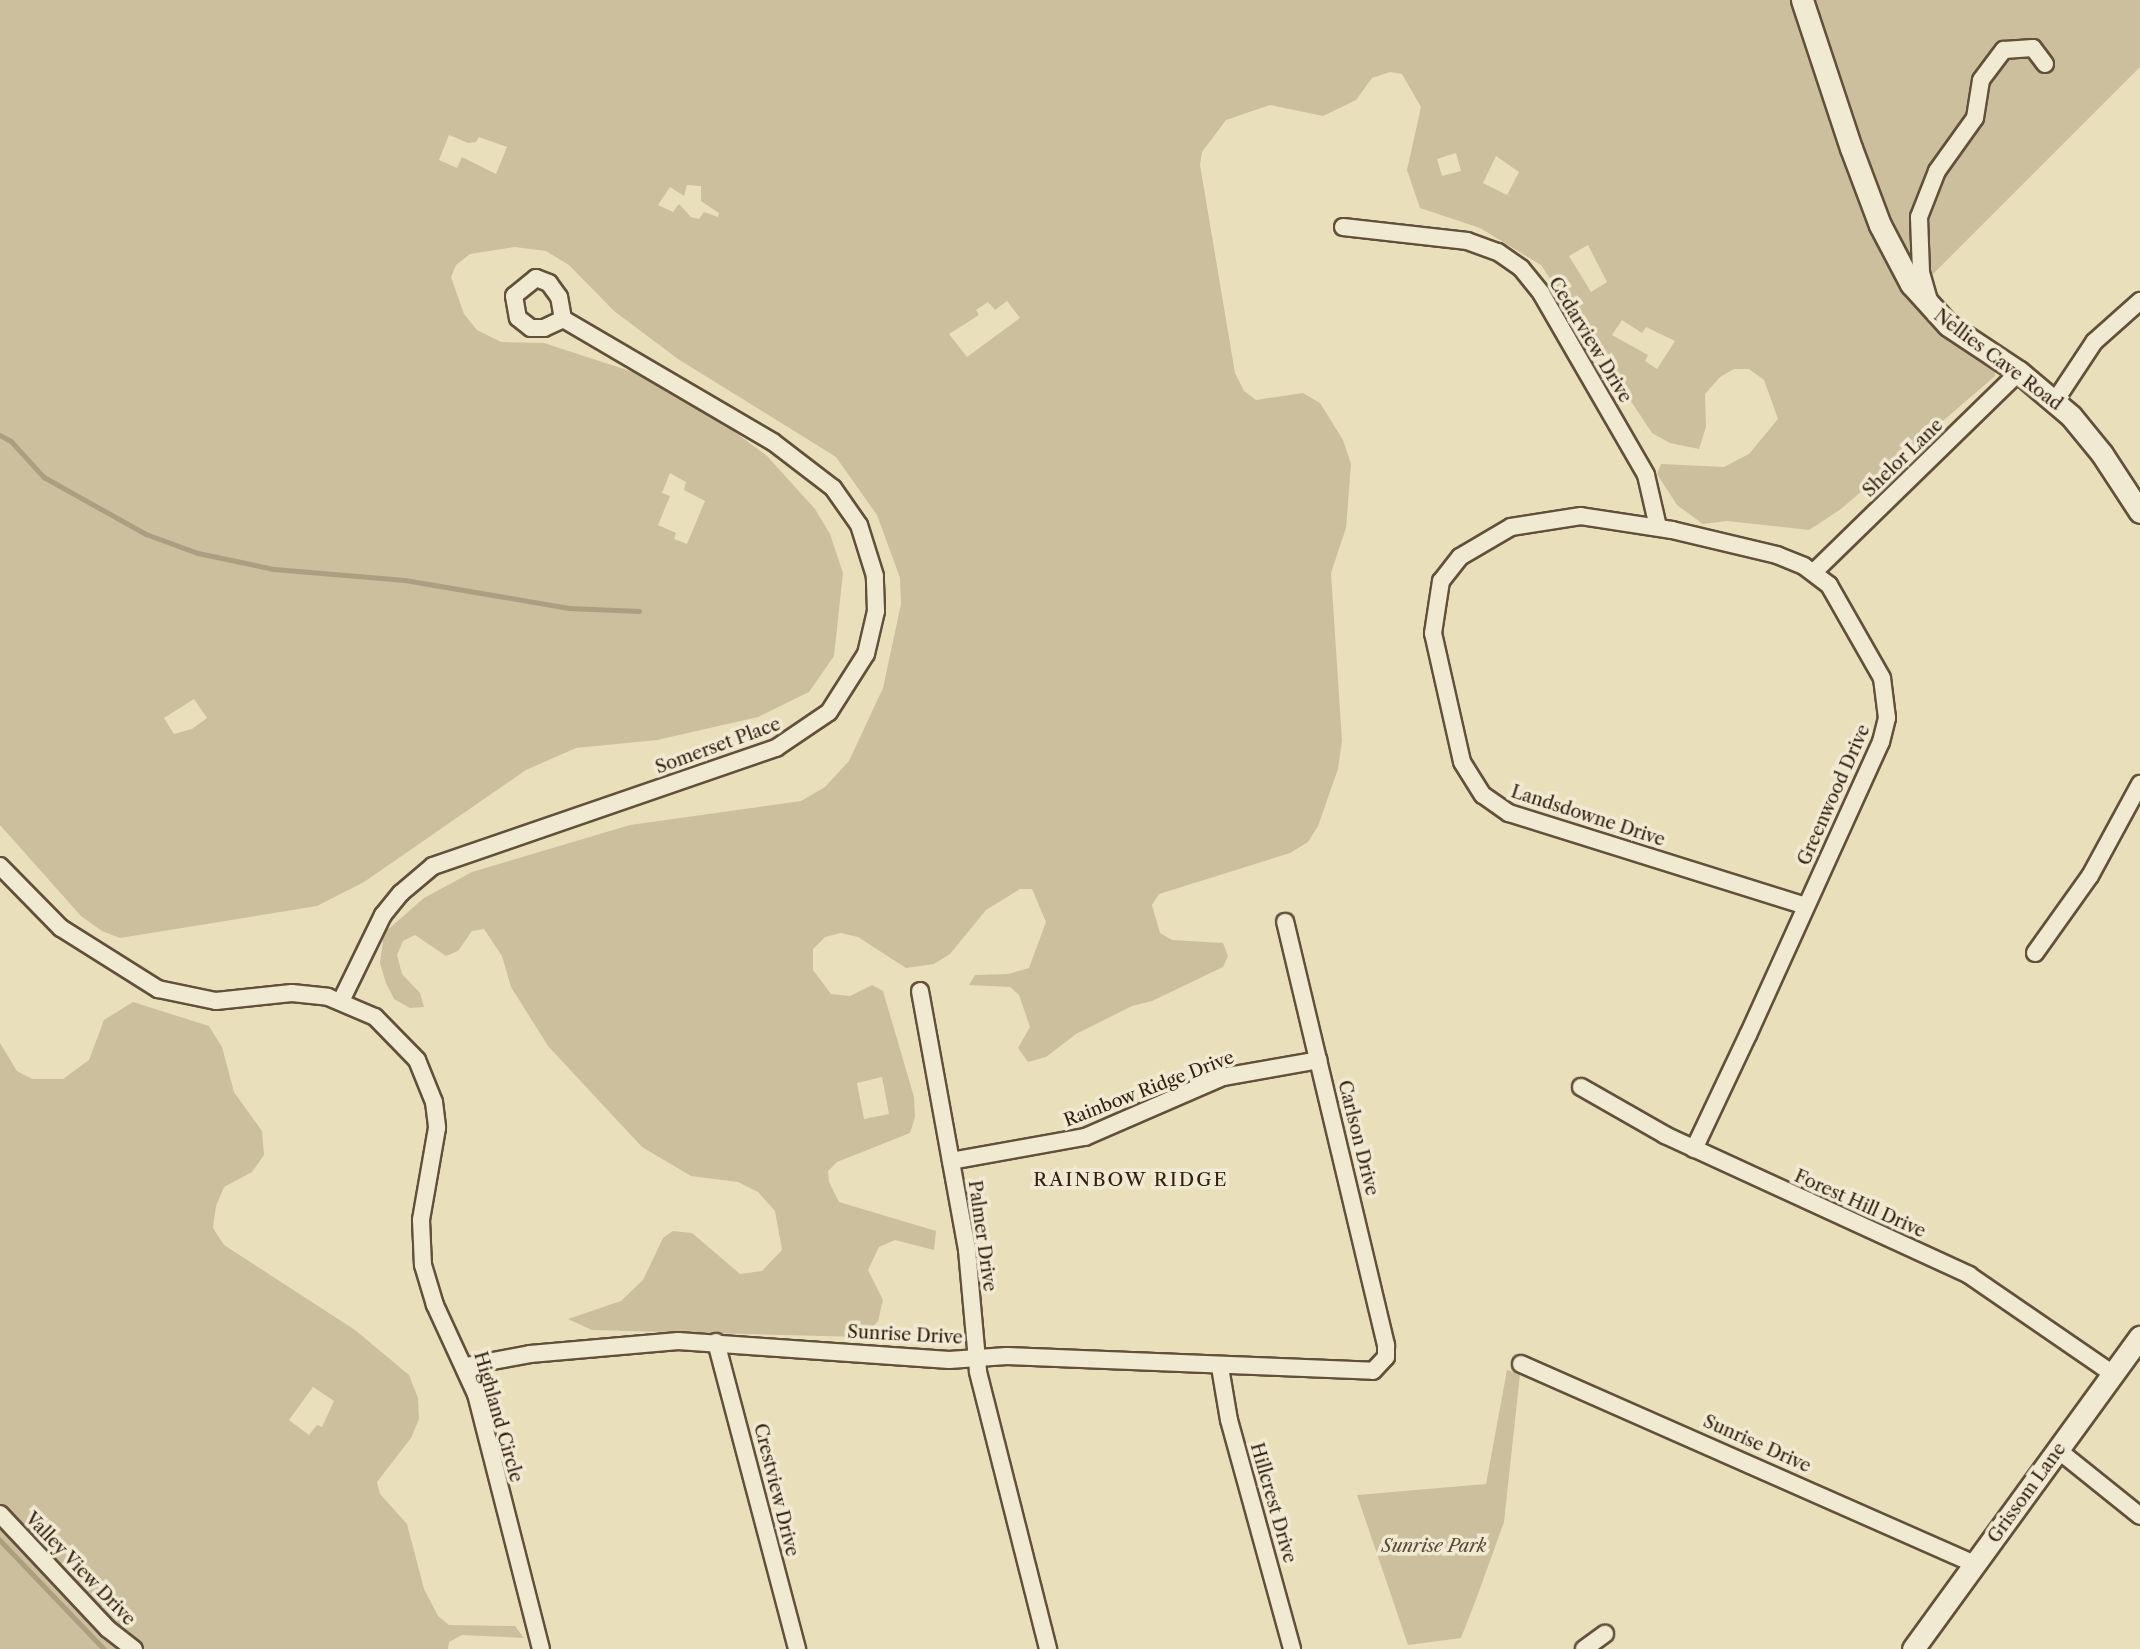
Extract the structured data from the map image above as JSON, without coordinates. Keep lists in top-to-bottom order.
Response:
{
  "streets": {
    "street": [
      "Cedarview Drive",
      "Nellies Cave Road",
      "Shelor Lane",
      "Somerset Place",
      "Greenwood Drive",
      "Landsdowne Drive",
      "Rainbow Ridge Drive",
      "Carlson Drive",
      "Forest Hill Drive",
      "Palmer Drive",
      "Sunrise Drive",
      "Highland Circle",
      "Crestview Drive",
      "Grissom Lane",
      "Hillcrest Drive",
      "Valley View Drive"
    ]
  },
  "crossings": [
    ["Cedarview Drive", "Greenwood Drive"],
    ["Cedarview Drive", "Landsdowne Drive"],
    ["Nellies Cave Road", "Shelor Lane"],
    ["Shelor Lane", "Greenwood Drive"],
    ["Somerset Place", "Highland Circle"],
    ["Greenwood Drive", "Landsdowne Drive"],
    ["Greenwood Drive", "Forest Hill Drive"],
    ["Rainbow Ridge Drive", "Carlson Drive"],
    ["Rainbow Ridge Drive", "Palmer Drive"],
    ["Carlson Drive", "Sunrise Drive"],
    ["Forest Hill Drive", "Grissom Lane"],
    ["Palmer Drive", "Sunrise Drive"],
    ["Sunrise Drive", "Highland Circle"],
    ["Sunrise Drive", "Crestview Drive"],
    ["Sunrise Drive", "Grissom Lane"],
    ["Sunrise Drive", "Hillcrest Drive"]
  ],
  "districts": ["RAINBOW RIDGE"],
  "parks": ["Sunrise Park"]
}
